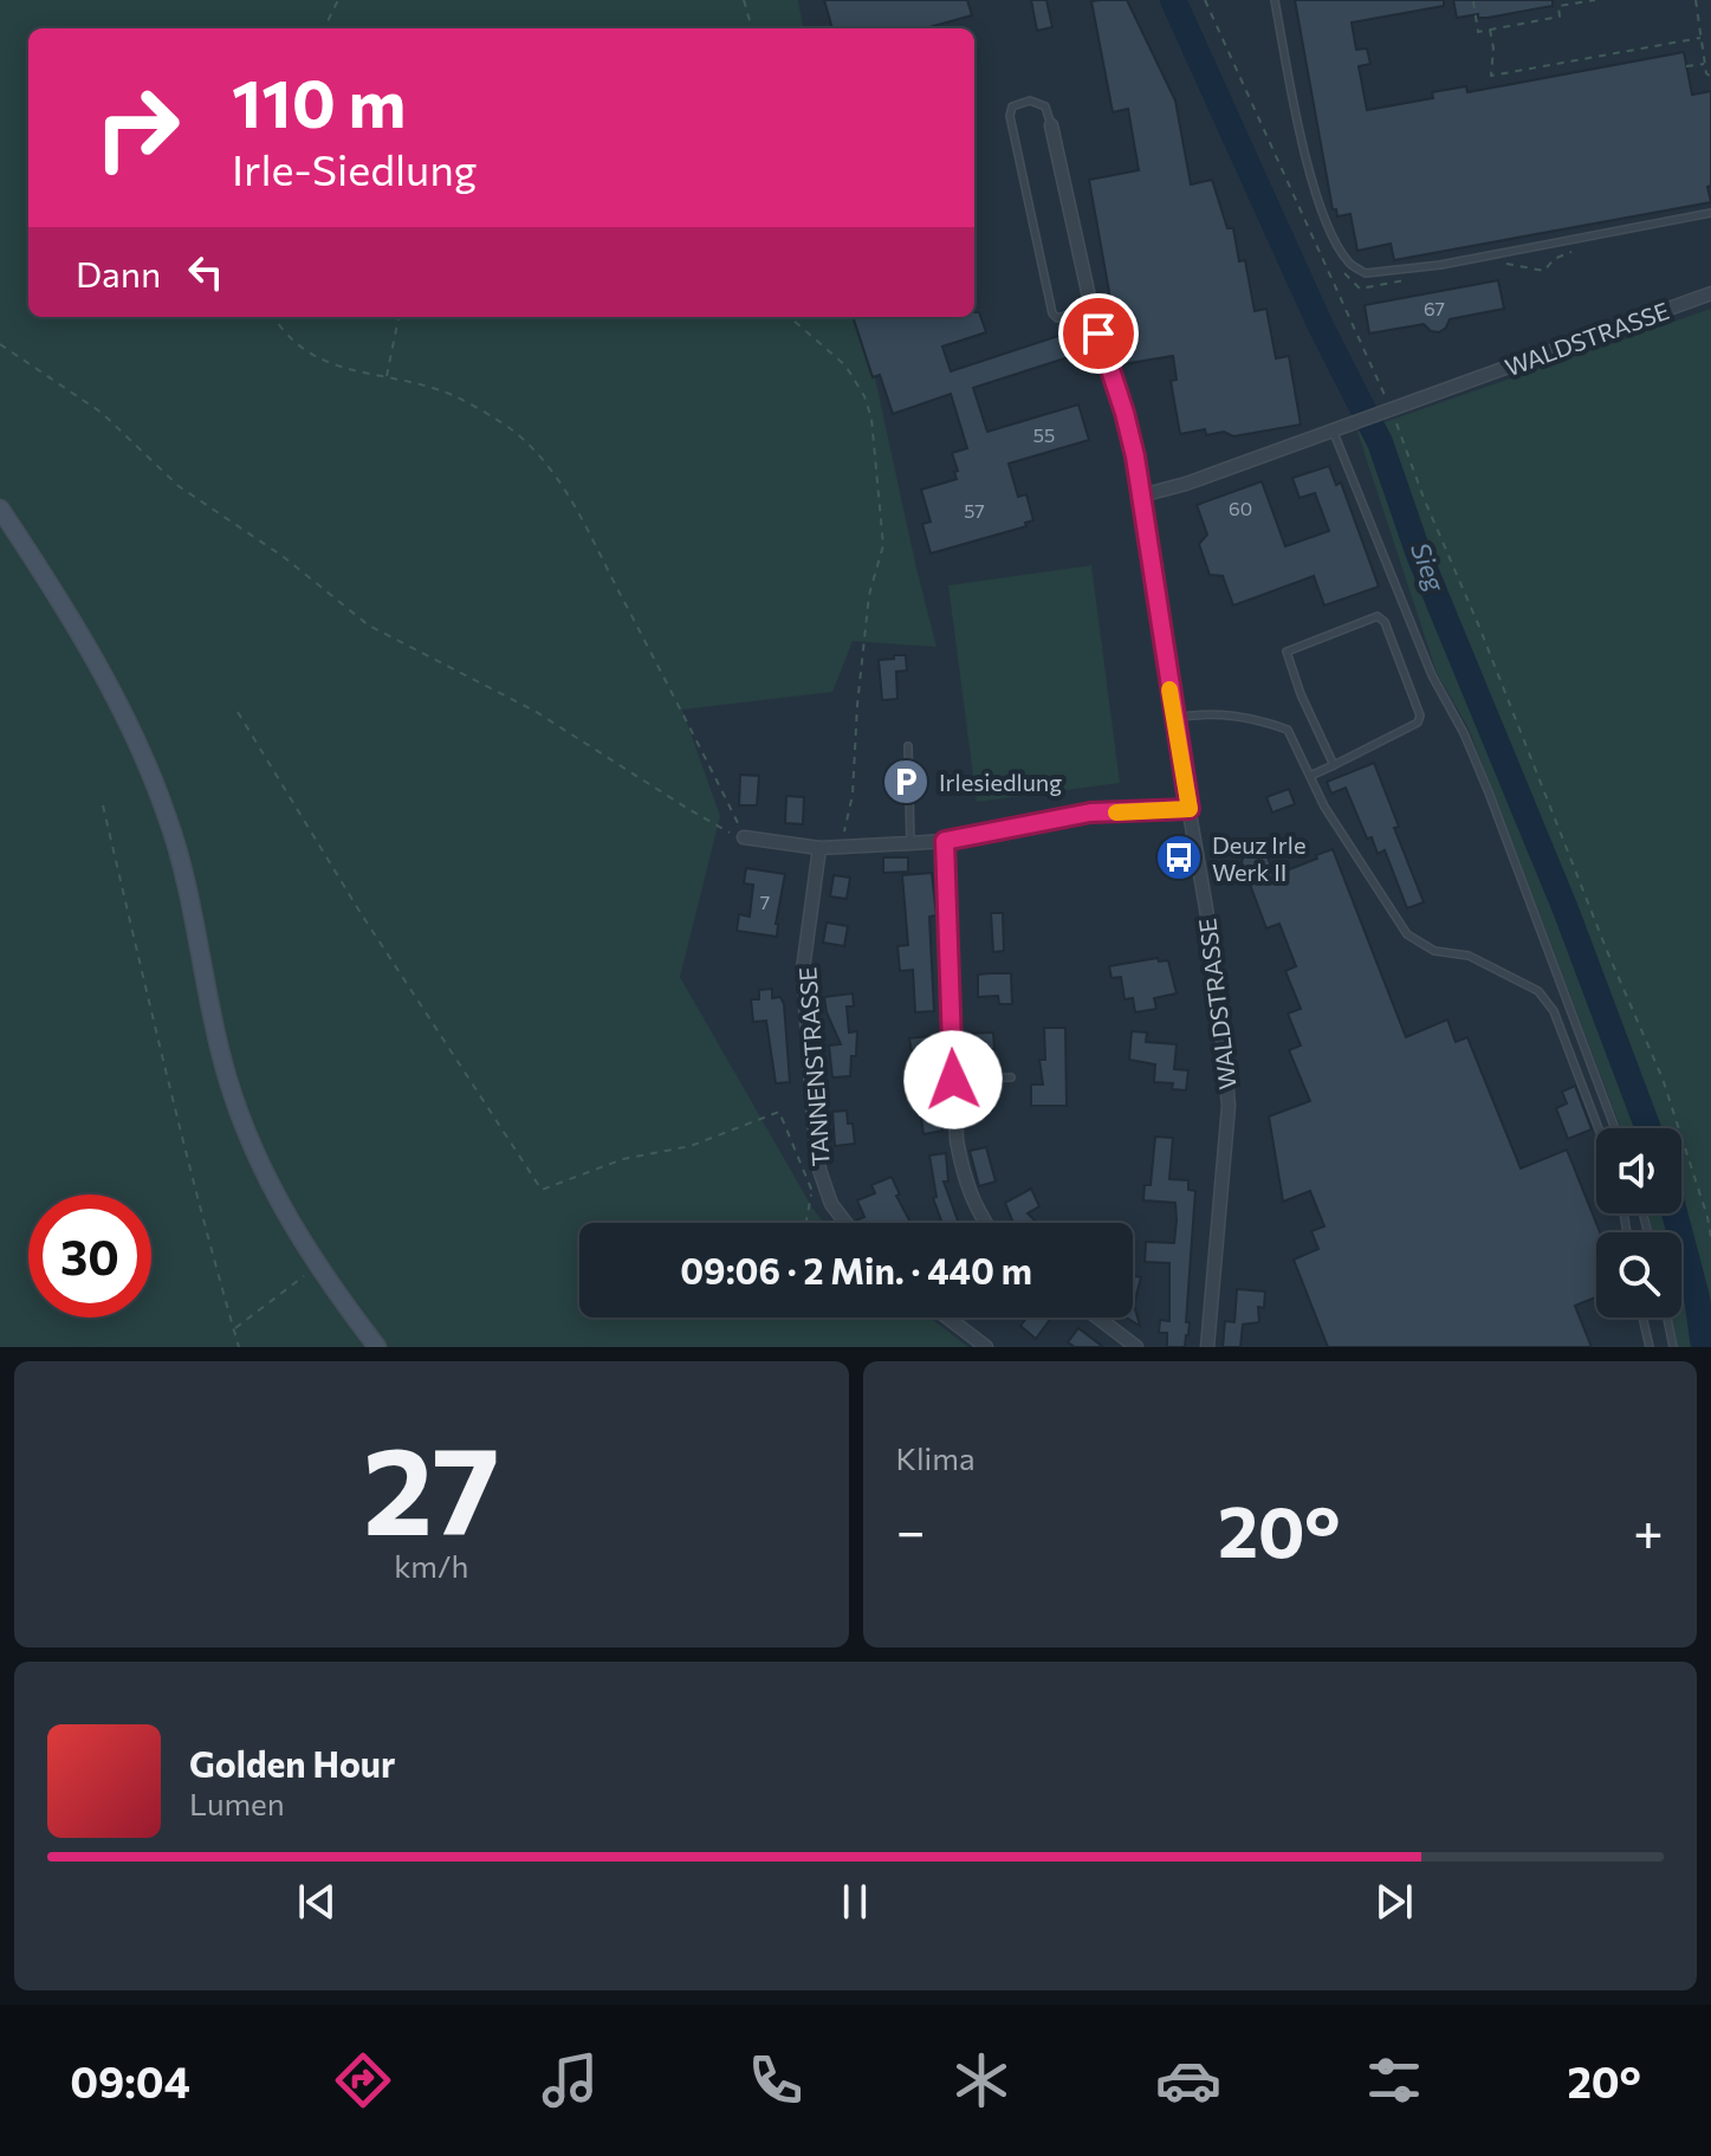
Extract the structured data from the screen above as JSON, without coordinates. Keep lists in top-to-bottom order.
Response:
{
  "streets": {
    "street": ["WALDSTRASSE", "TANNENSTRASSE"]
  },
  "water": ["Sieg"],
  "places": {
    "parking": ["Irlesiedlung"],
    "bus stop": ["Deuz Irle Werk II"]
  },
  "house_numbers": [
    "67",
    "55",
    "60",
    "57",
    "7"
  ],
  "page": {
    "turn": ["110 m", "Irle-Siedlung"],
    "then": "Dann",
    "limit": "30",
    "trip": "09:06 · 2 Min. · 440 m",
    "tile": [
      ["27", "km/h"],
      "Klima"
    ],
    "heat": ["−", "20°", "+"],
    "song": ["Golden Hour", "Lumen"],
    "tabs": ["09:04", "20°"]
  }
}
